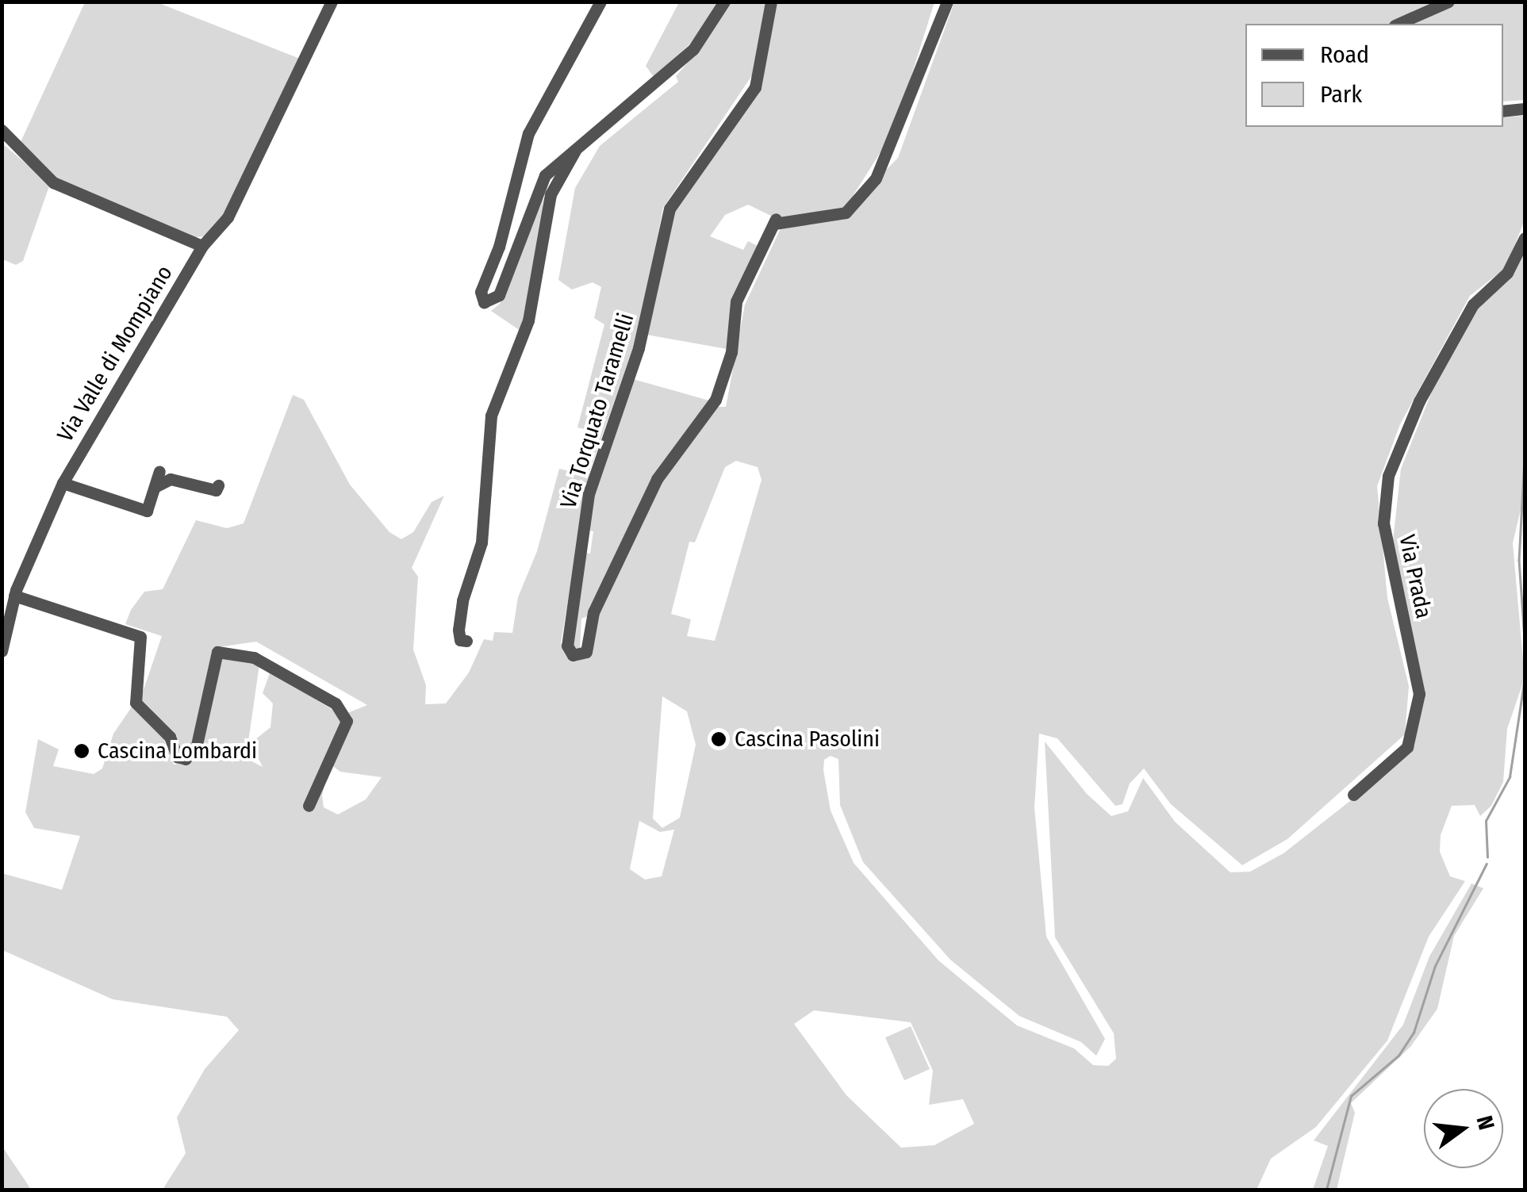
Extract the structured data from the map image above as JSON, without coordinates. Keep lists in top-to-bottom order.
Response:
{
  "streets": {
    "street": ["Via Valle di Mompiano", "Via Torquato Taramelli", "Via Prada"]
  },
  "places": ["Cascina Pasolini", "Cascina Lombardi"],
  "legend": ["Road", "Park"],
  "north": "right"
}
